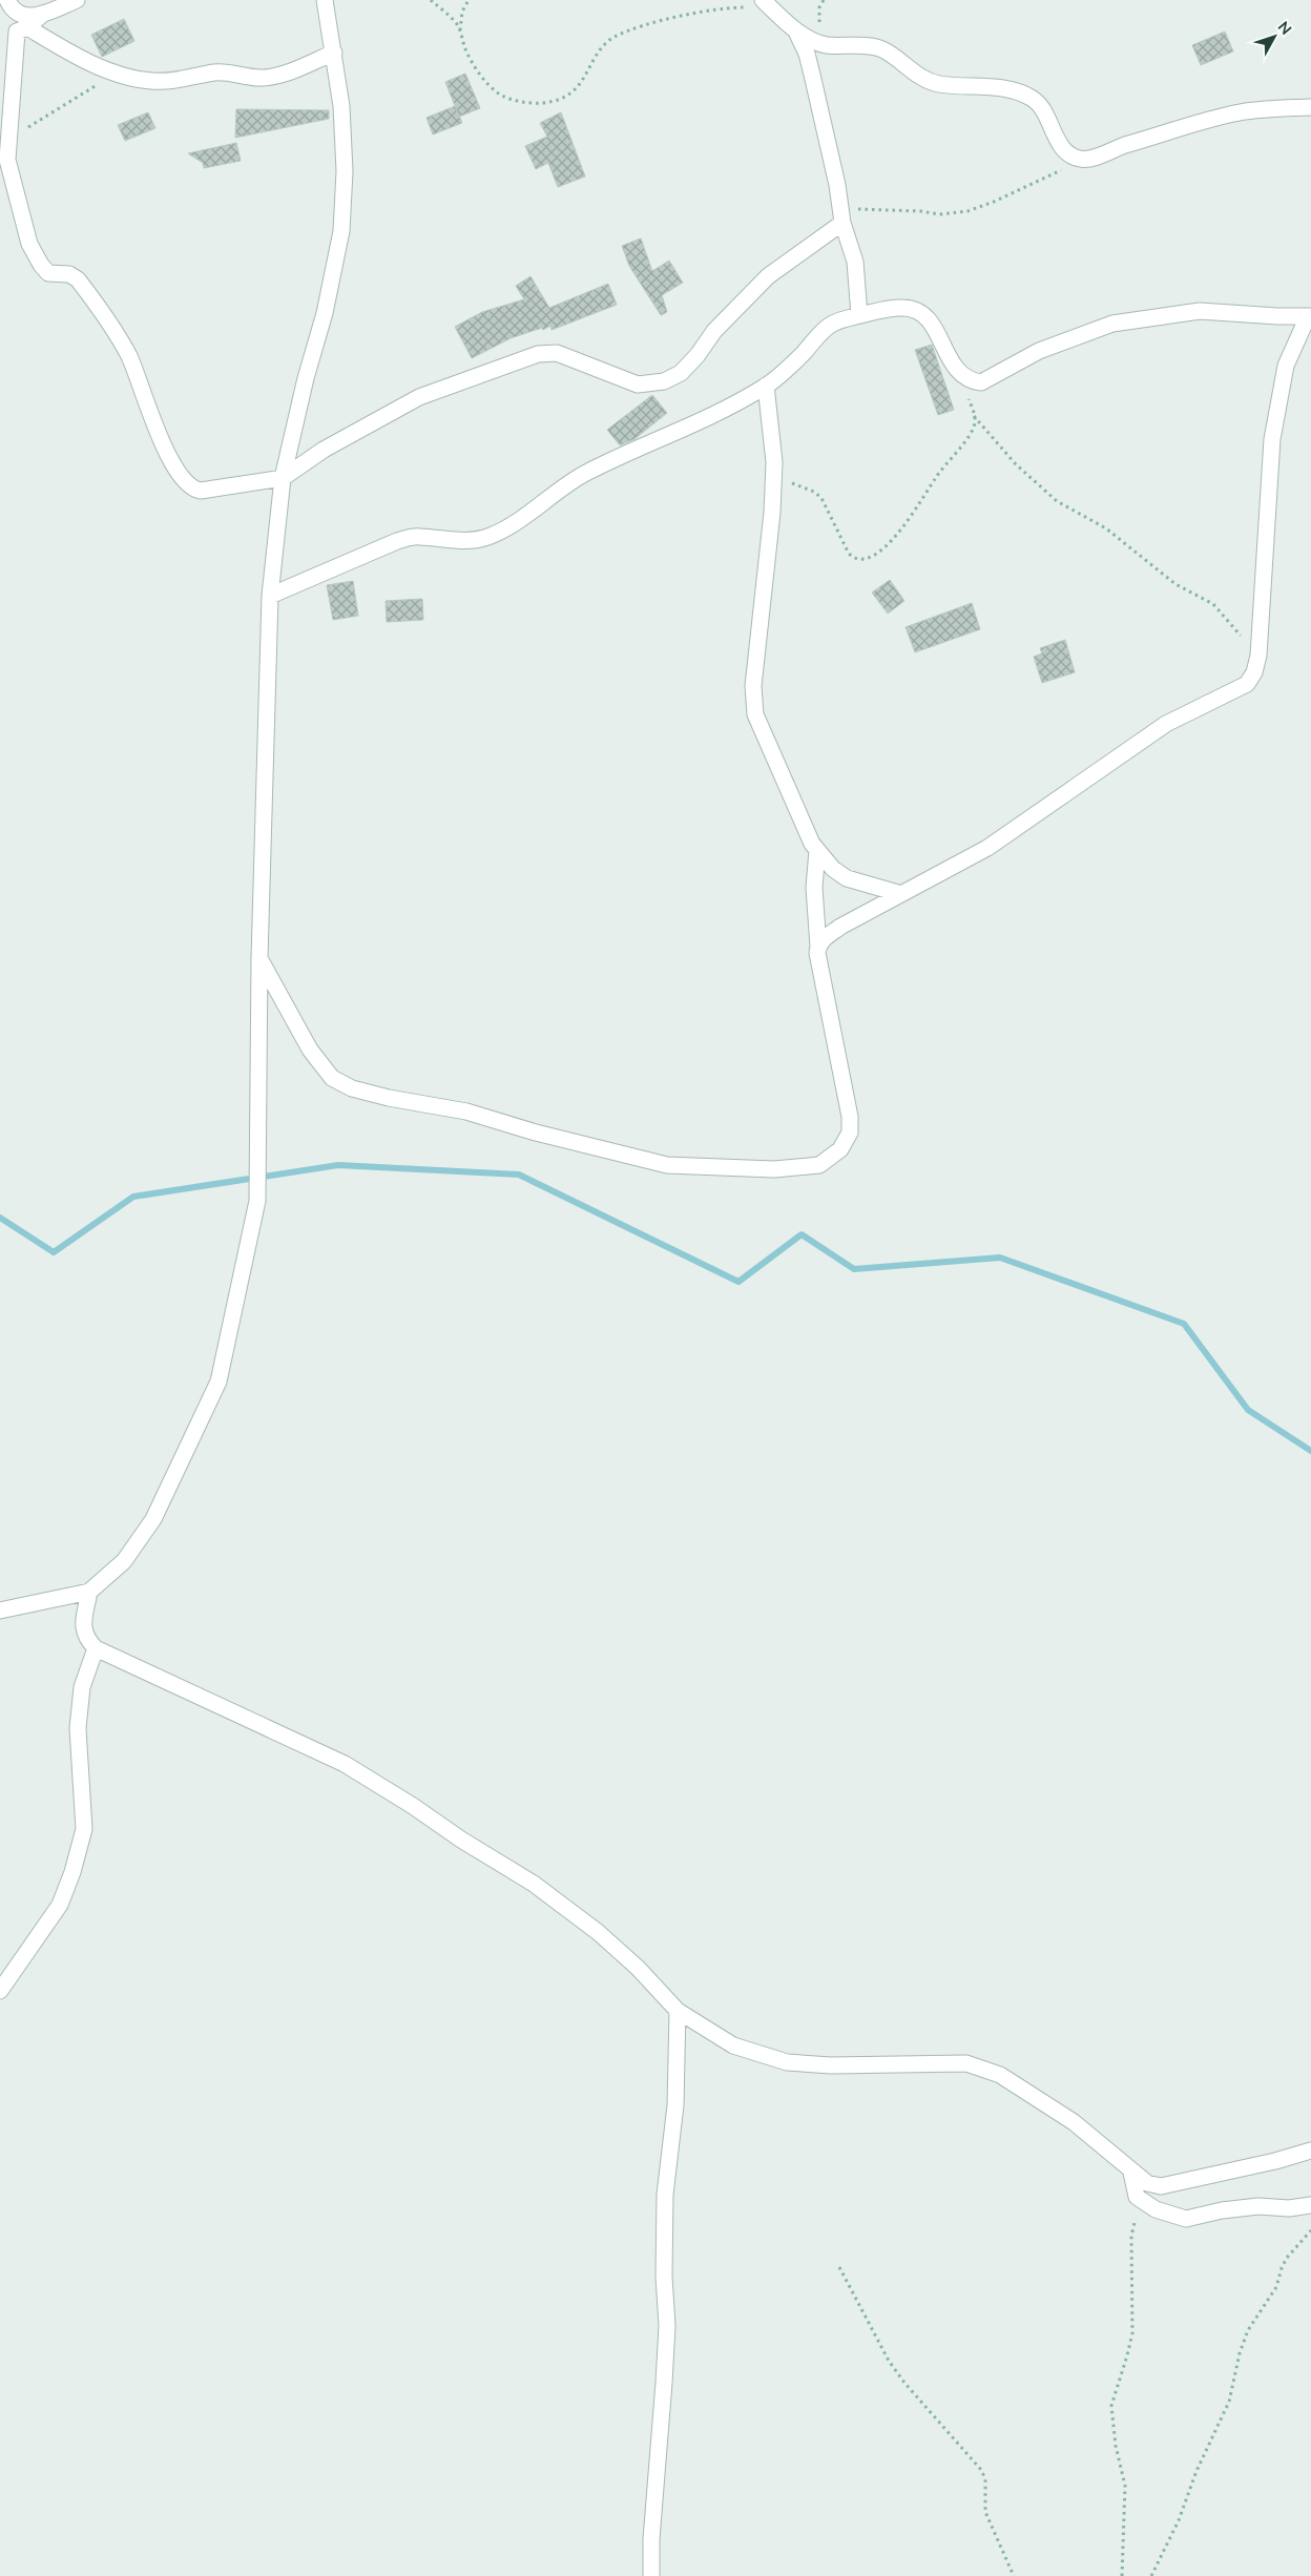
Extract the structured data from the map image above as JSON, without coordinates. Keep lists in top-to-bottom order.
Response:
{
  "north": "top right"
}
